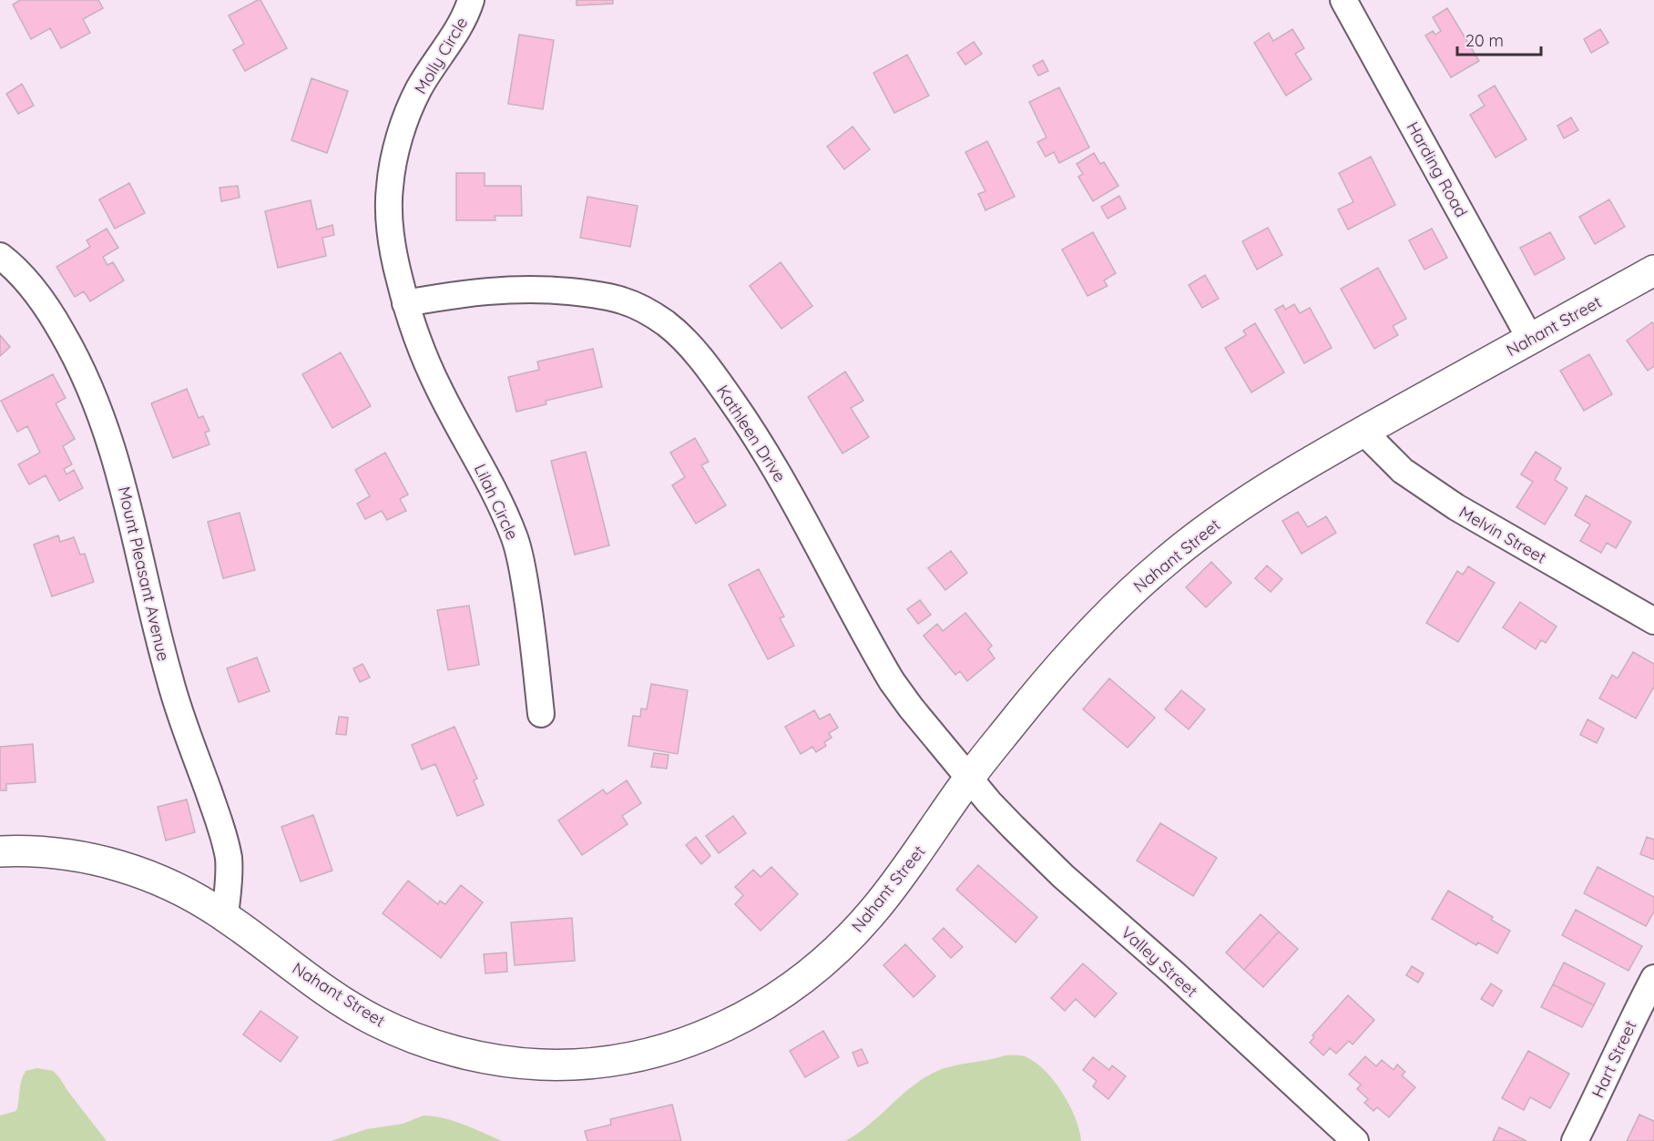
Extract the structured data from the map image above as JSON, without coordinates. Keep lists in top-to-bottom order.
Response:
{
  "streets": {
    "main road": ["Nahant Street"],
    "street": [
      "Molly Circle",
      "Harding Road",
      "Kathleen Drive",
      "Lilah Circle",
      "Melvin Street",
      "Mount Pleasant Avenue",
      "Valley Street",
      "Hart Street"
    ]
  },
  "crossings": [
    ["Molly Circle", "Kathleen Drive"],
    ["Molly Circle", "Lilah Circle"],
    ["Harding Road", "Nahant Street"],
    ["Nahant Street", "Kathleen Drive"],
    ["Nahant Street", "Melvin Street"],
    ["Nahant Street", "Mount Pleasant Avenue"],
    ["Nahant Street", "Valley Street"],
    ["Kathleen Drive", "Lilah Circle"],
    ["Kathleen Drive", "Valley Street"]
  ],
  "scale_bar": "20 m"
}
